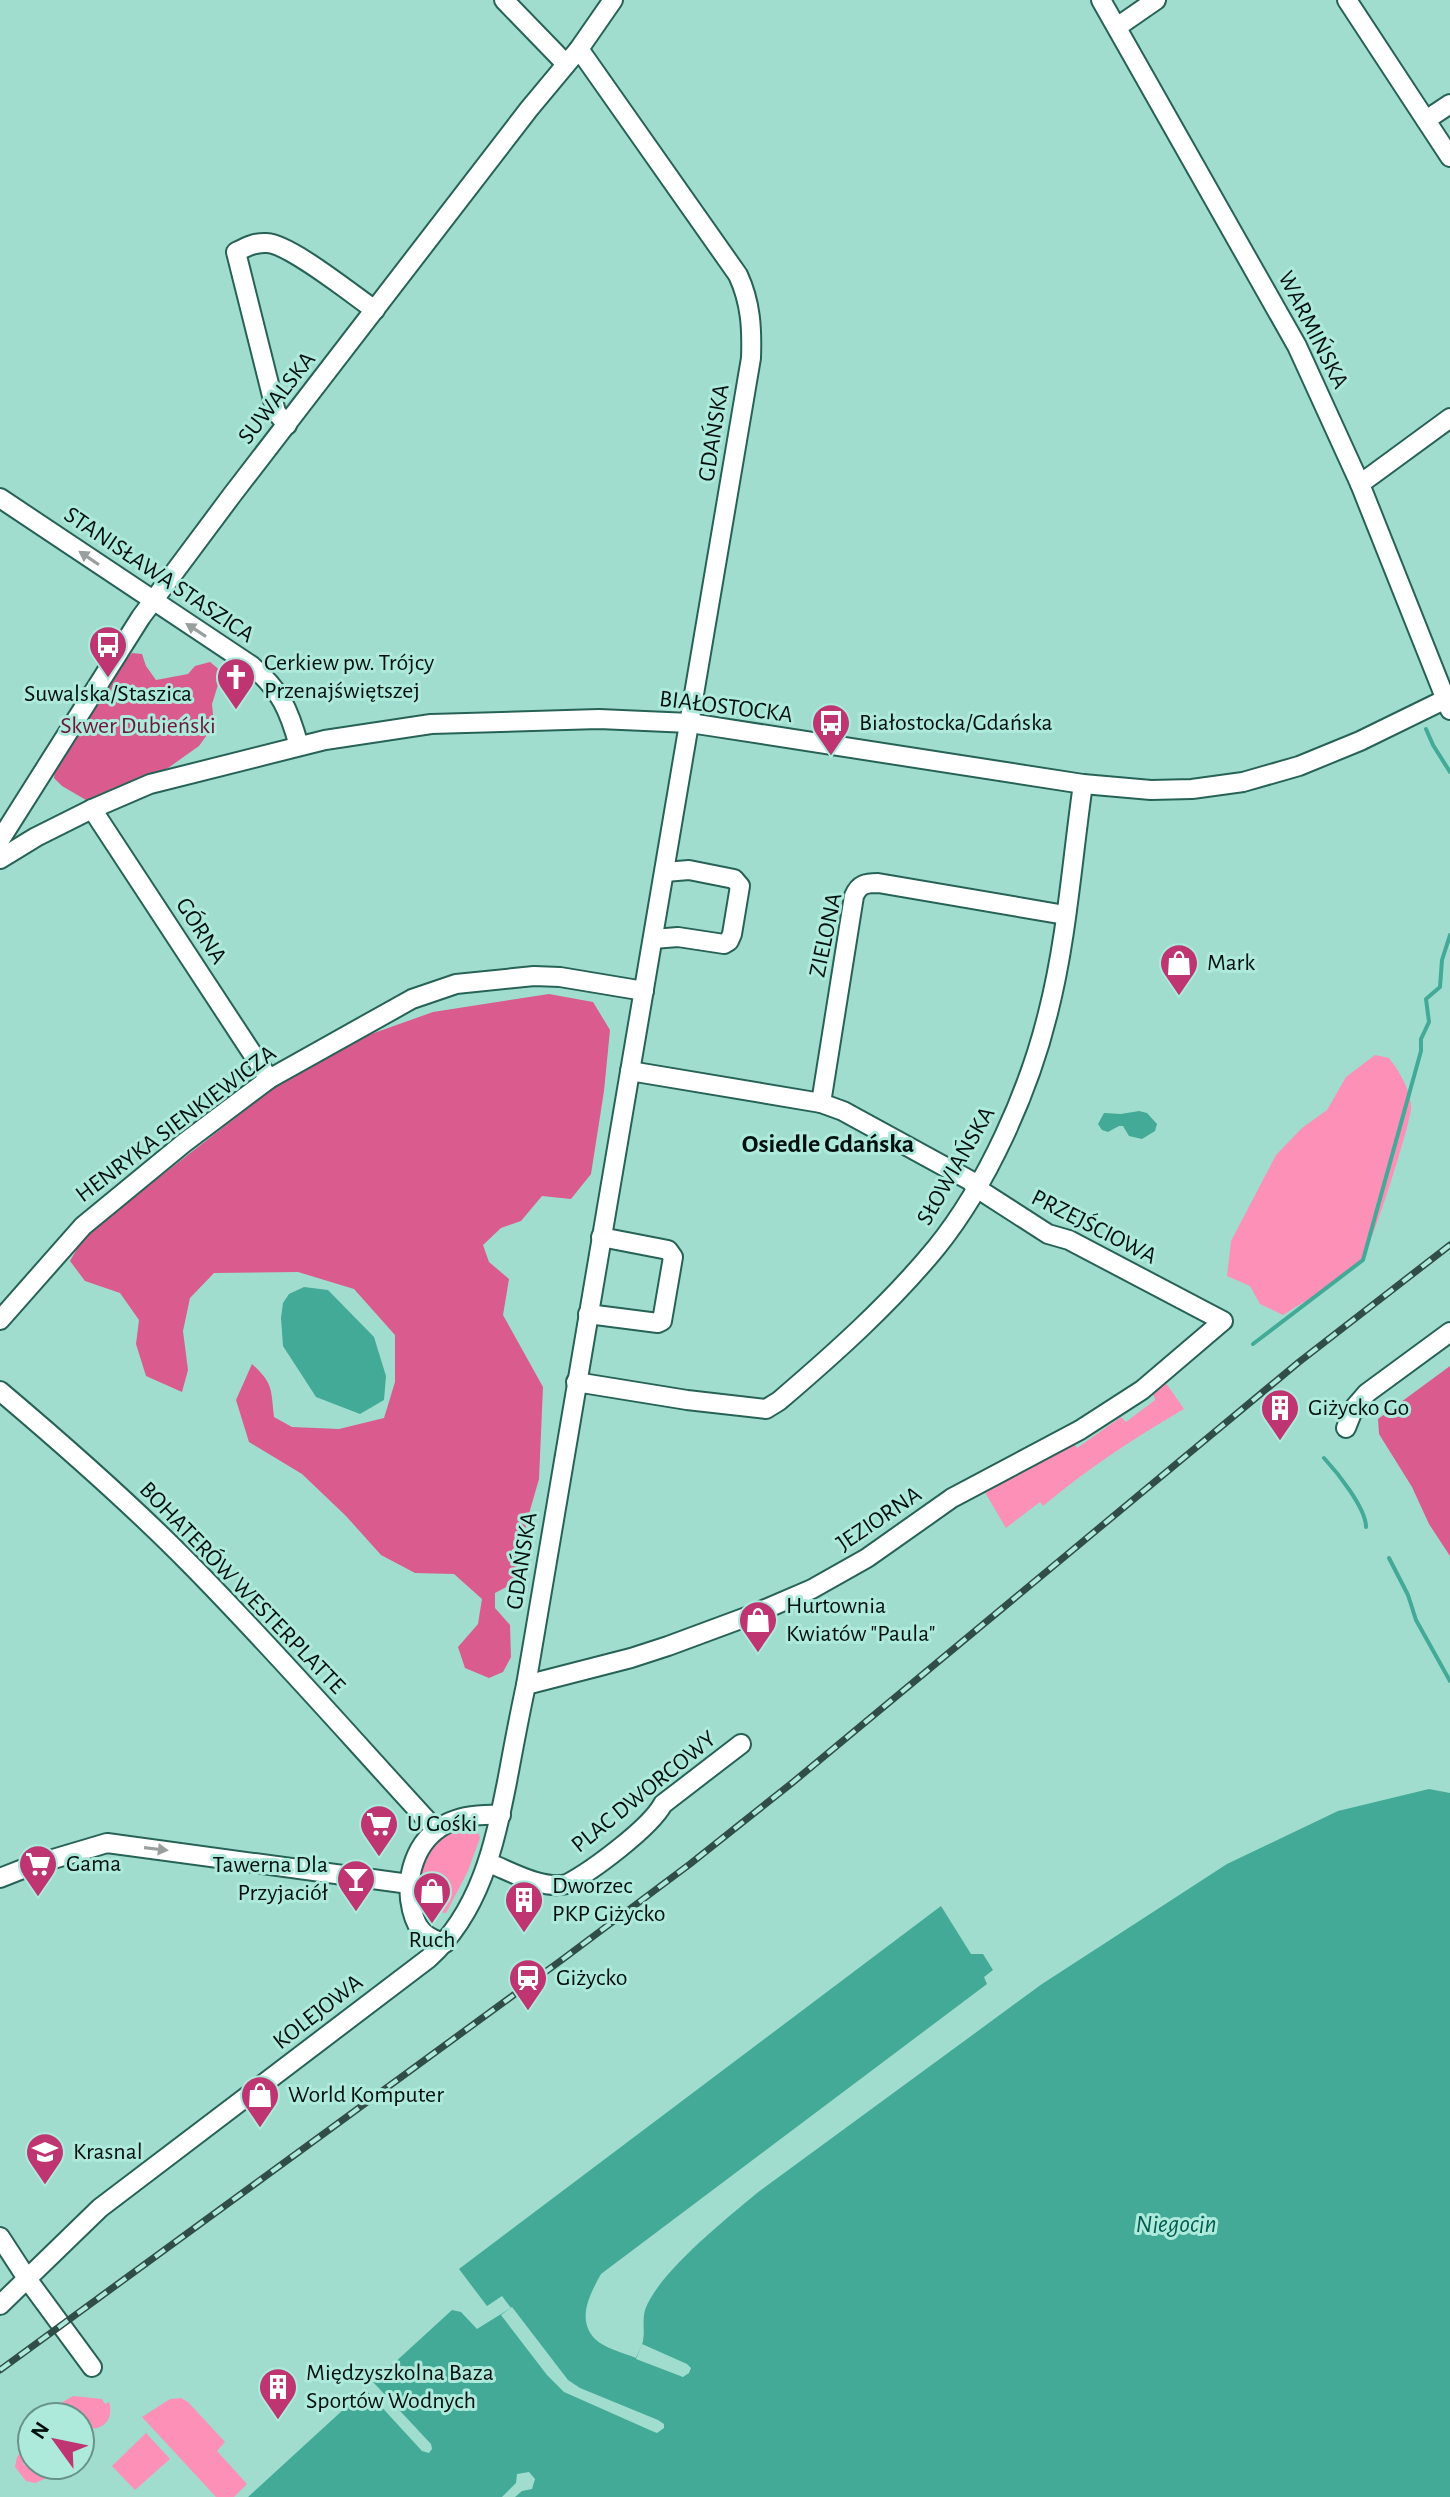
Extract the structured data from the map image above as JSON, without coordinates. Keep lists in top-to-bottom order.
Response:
{
  "streets": {
    "street": [
      "WARMIŃSKA",
      "SUWALSKA",
      "GDAŃSKA",
      "STANISŁAWA STASZICA",
      "BIAŁOSTOCKA",
      "GÓRNA",
      "ZIELONA",
      "HENRYKA SIENKIEWICZA",
      "SŁOWIAŃSKA",
      "PRZEJŚCIOWA",
      "JEZIORNA",
      "BOHATERÓW WESTERPLATTE",
      "PLAC DWORCOWY",
      "KOLEJOWA"
    ]
  },
  "crossings": [
    ["WARMIŃSKA", "BIAŁOSTOCKA"],
    ["SUWALSKA", "GDAŃSKA"],
    ["SUWALSKA", "STANISŁAWA STASZICA"],
    ["GDAŃSKA", "BIAŁOSTOCKA"],
    ["GDAŃSKA", "HENRYKA SIENKIEWICZA"],
    ["GDAŃSKA", "SŁOWIAŃSKA"],
    ["GDAŃSKA", "PRZEJŚCIOWA"],
    ["GDAŃSKA", "JEZIORNA"],
    ["STANISŁAWA STASZICA", "BIAŁOSTOCKA"],
    ["BIAŁOSTOCKA", "GÓRNA"],
    ["BIAŁOSTOCKA", "SŁOWIAŃSKA"],
    ["GÓRNA", "HENRYKA SIENKIEWICZA"],
    ["ZIELONA", "SŁOWIAŃSKA"],
    ["ZIELONA", "PRZEJŚCIOWA"],
    ["SŁOWIAŃSKA", "PRZEJŚCIOWA"],
    ["PRZEJŚCIOWA", "JEZIORNA"]
  ],
  "one_way": ["STANISŁAWA STASZICA"],
  "districts": ["Osiedle Gdańska"],
  "water": ["Niegocin"],
  "parks": ["Skwer Dubieński"],
  "places": {
    "bus stop": ["Suwalska/Staszica", "Białostocka/Gdańska"],
    "church": ["Cerkiew pw. Trójcy Przenajświętszej"],
    "shop": [
      "Mark",
      "Hurtownia Kwiatów \"Paula\"",
      "Ruch",
      "World Komputer"
    ],
    "building": ["Giżycko Go", "Dworzec PKP Giżycko", "Międzyszkolna Baza Sportów Wodnych"],
    "supermarket": ["U Gośki", "Gama"],
    "bar": ["Tawerna Dla Przyjaciół"],
    "station": ["Giżycko"],
    "school or university": ["Krasnal"]
  },
  "north": "top left"
}
